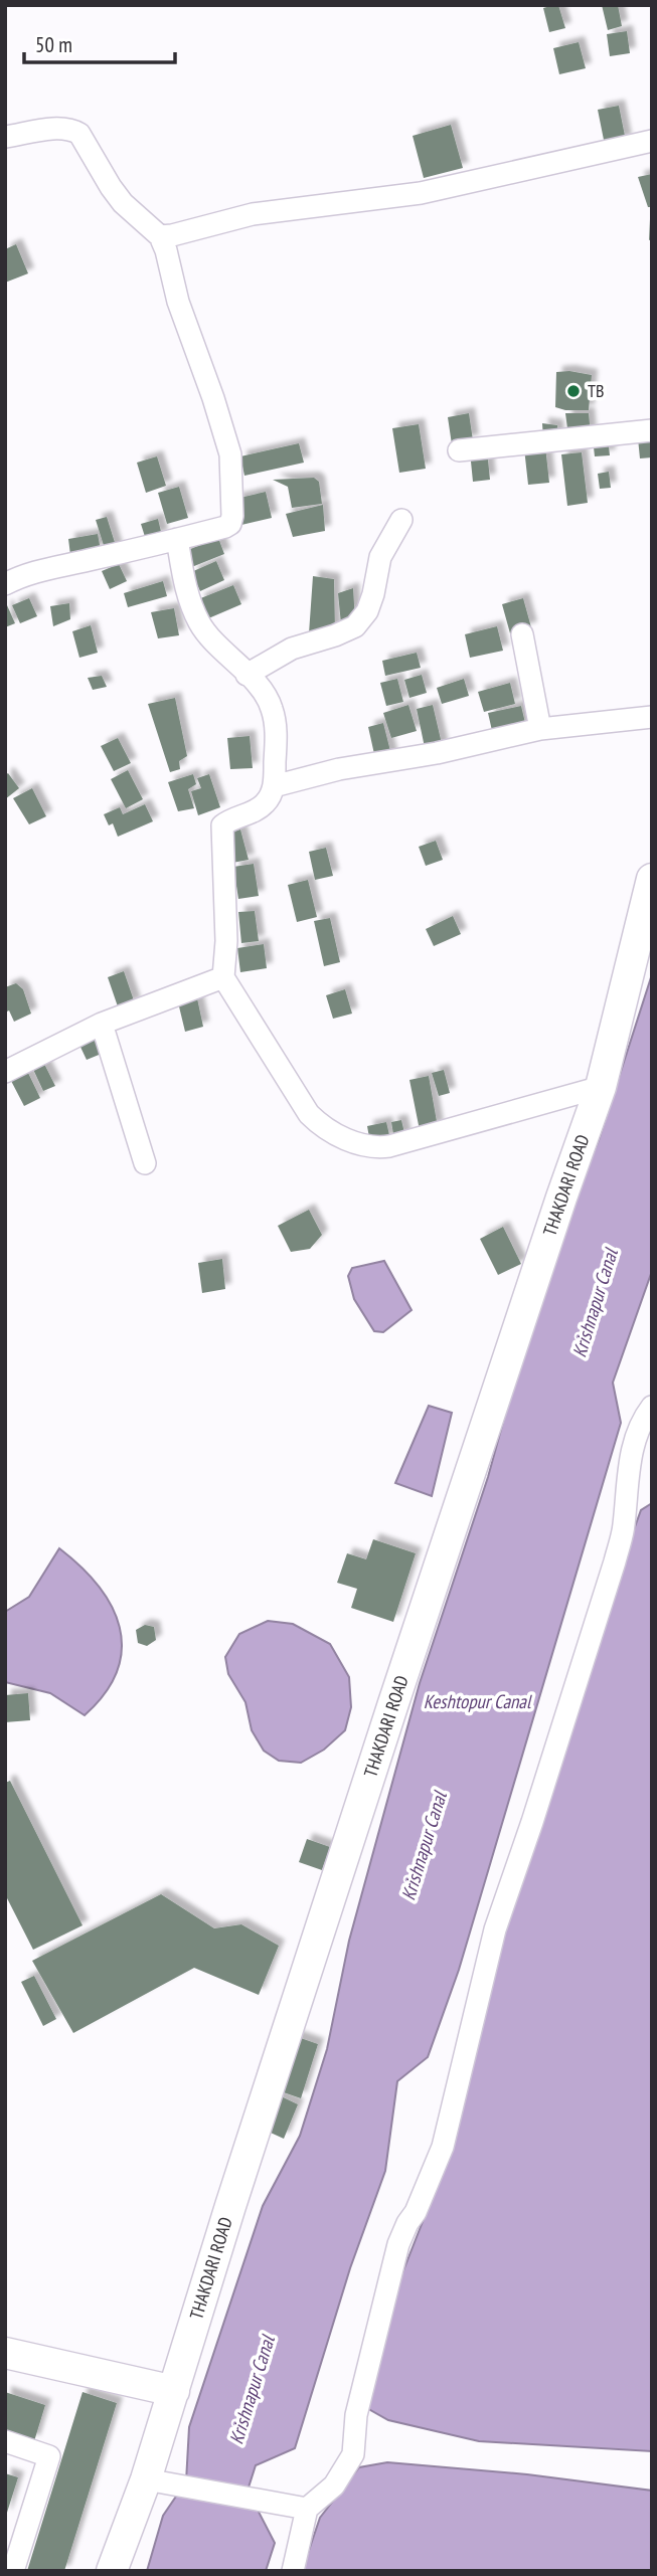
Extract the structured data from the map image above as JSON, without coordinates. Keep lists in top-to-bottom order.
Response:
{
  "streets": {
    "street": ["THAKDARI ROAD"]
  },
  "water": ["Krishnapur Canal", "Keshtopur Canal"],
  "places": ["TB"],
  "scale_bar": "50 m"
}
